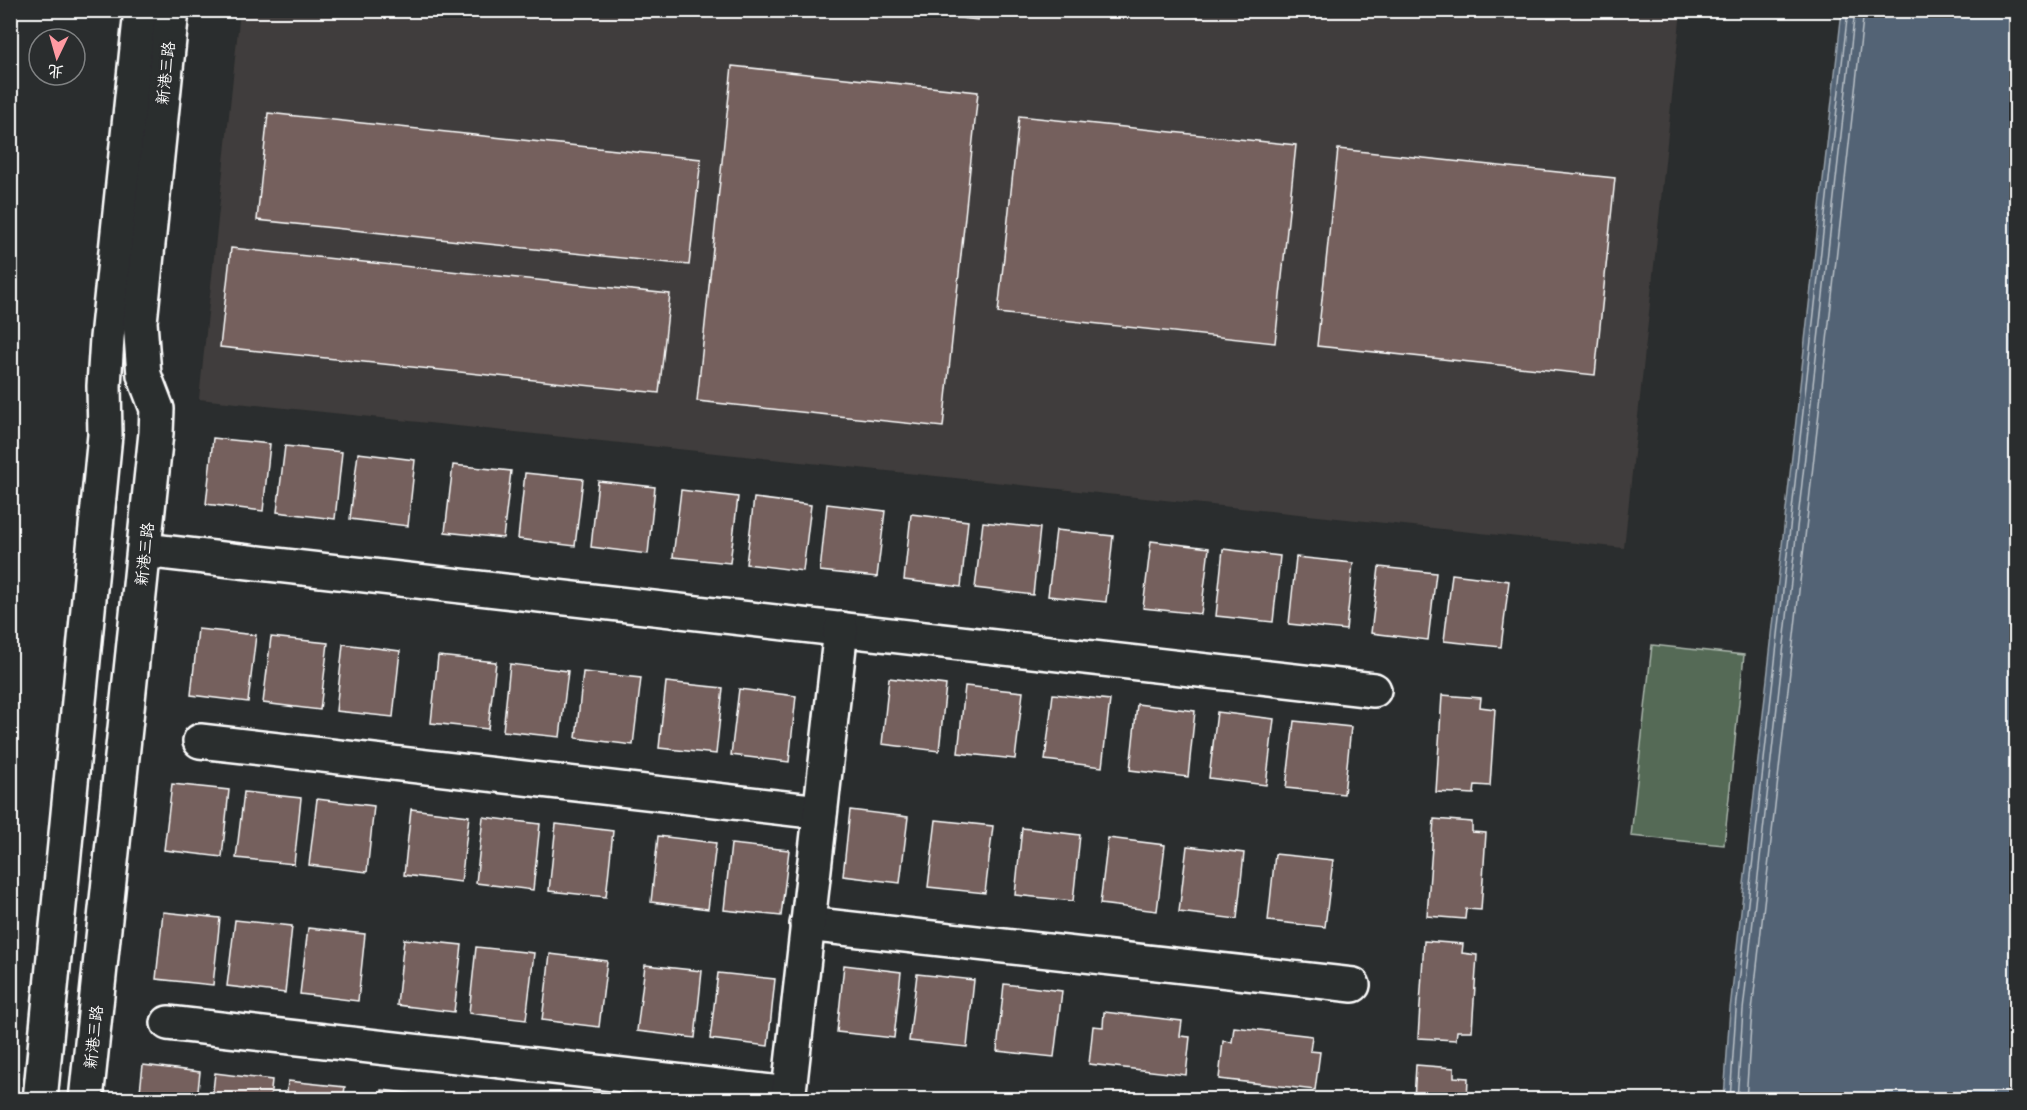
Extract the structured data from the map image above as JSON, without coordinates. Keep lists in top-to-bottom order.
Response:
{
  "streets": {
    "street": ["新港三路"]
  },
  "north": "bottom"
}
